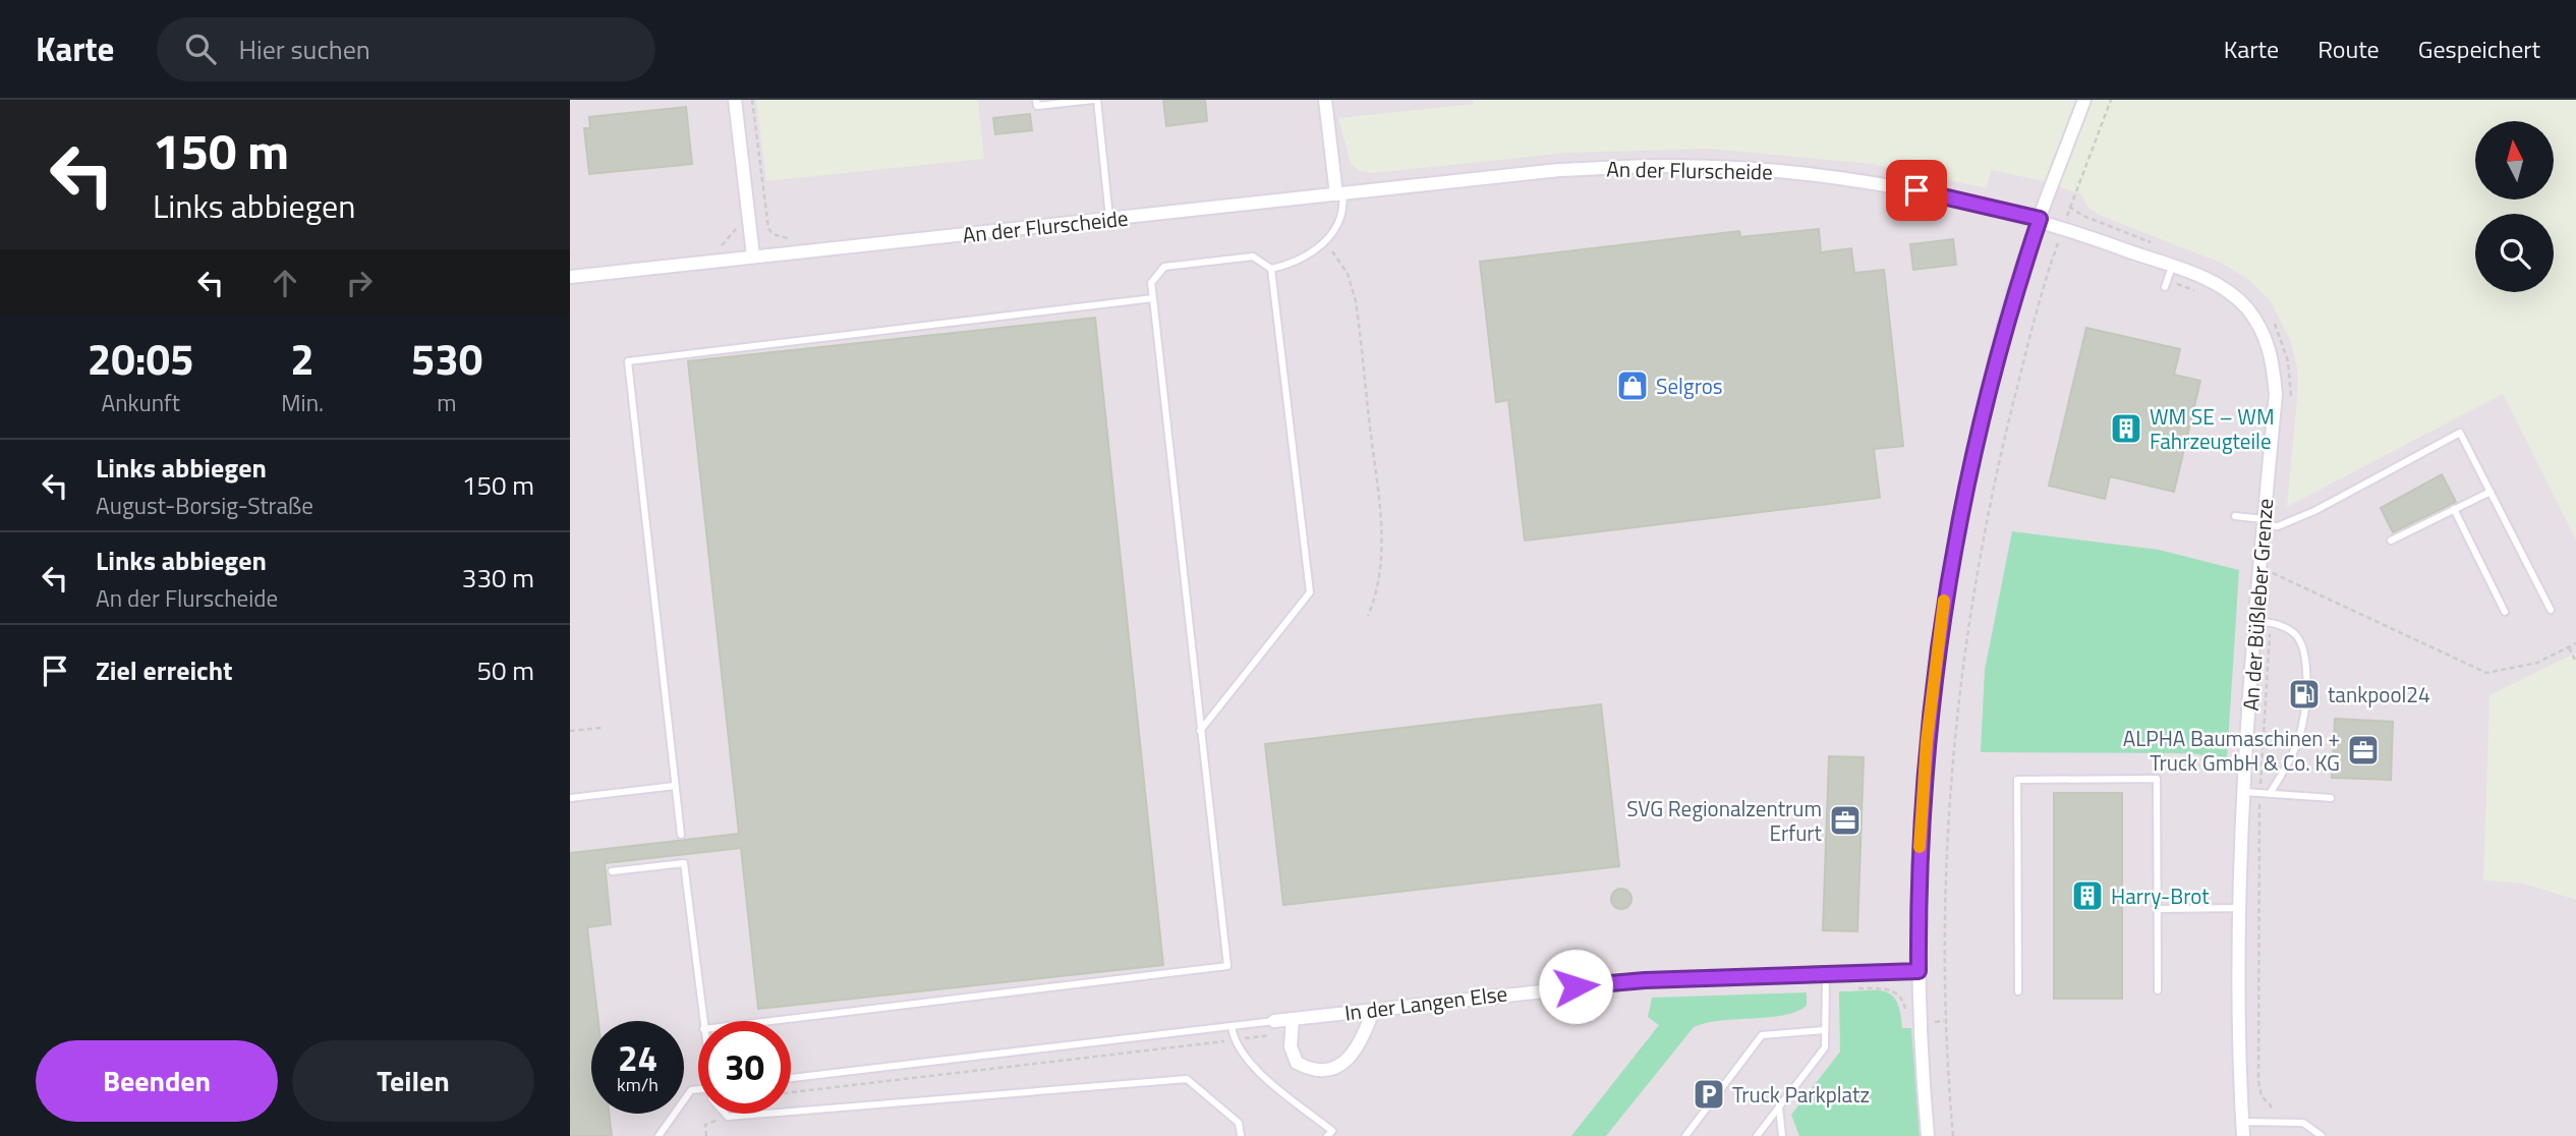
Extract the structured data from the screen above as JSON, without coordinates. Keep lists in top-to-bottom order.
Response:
{
  "streets": {
    "street": ["An der Flurscheide", "An der Büßleber Grenze", "In der Langen Else"]
  },
  "crossings": [
    ["An der Flurscheide", "An der Büßleber Grenze"]
  ],
  "places": {
    "shop": ["Selgros"],
    "building": ["WM SE – WM Fahrzeugteile", "Harry-Brot"],
    "fuel station": ["tankpool24"],
    "office": ["ALPHA Baumaschinen + Truck GmbH & Co. KG", "SVG Regionalzentrum Erfurt"],
    "parking": ["Truck Parkplatz"]
  },
  "north": "top",
  "page": {
    "header": "Karte",
    "search": "Hier suchen",
    "nav": ["Karte", "Route", "Gespeichert"],
    "turn": ["150 m", "Links abbiegen"],
    "eta": [
      "20:05",
      "Ankunft",
      "2",
      "Min.",
      "530",
      "m"
    ],
    "list": [
      {
        "name": "Links abbiegen",
        "note": "August-Borsig-Straße",
        "value": "150 m"
      },
      {
        "name": "Links abbiegen",
        "note": "An der Flurscheide",
        "value": "330 m"
      },
      {
        "name": "Ziel erreicht",
        "value": "50 m"
      }
    ],
    "speed": "24 km/h",
    "limit": "30",
    "buttons": ["Beenden", "Teilen"]
  }
}
